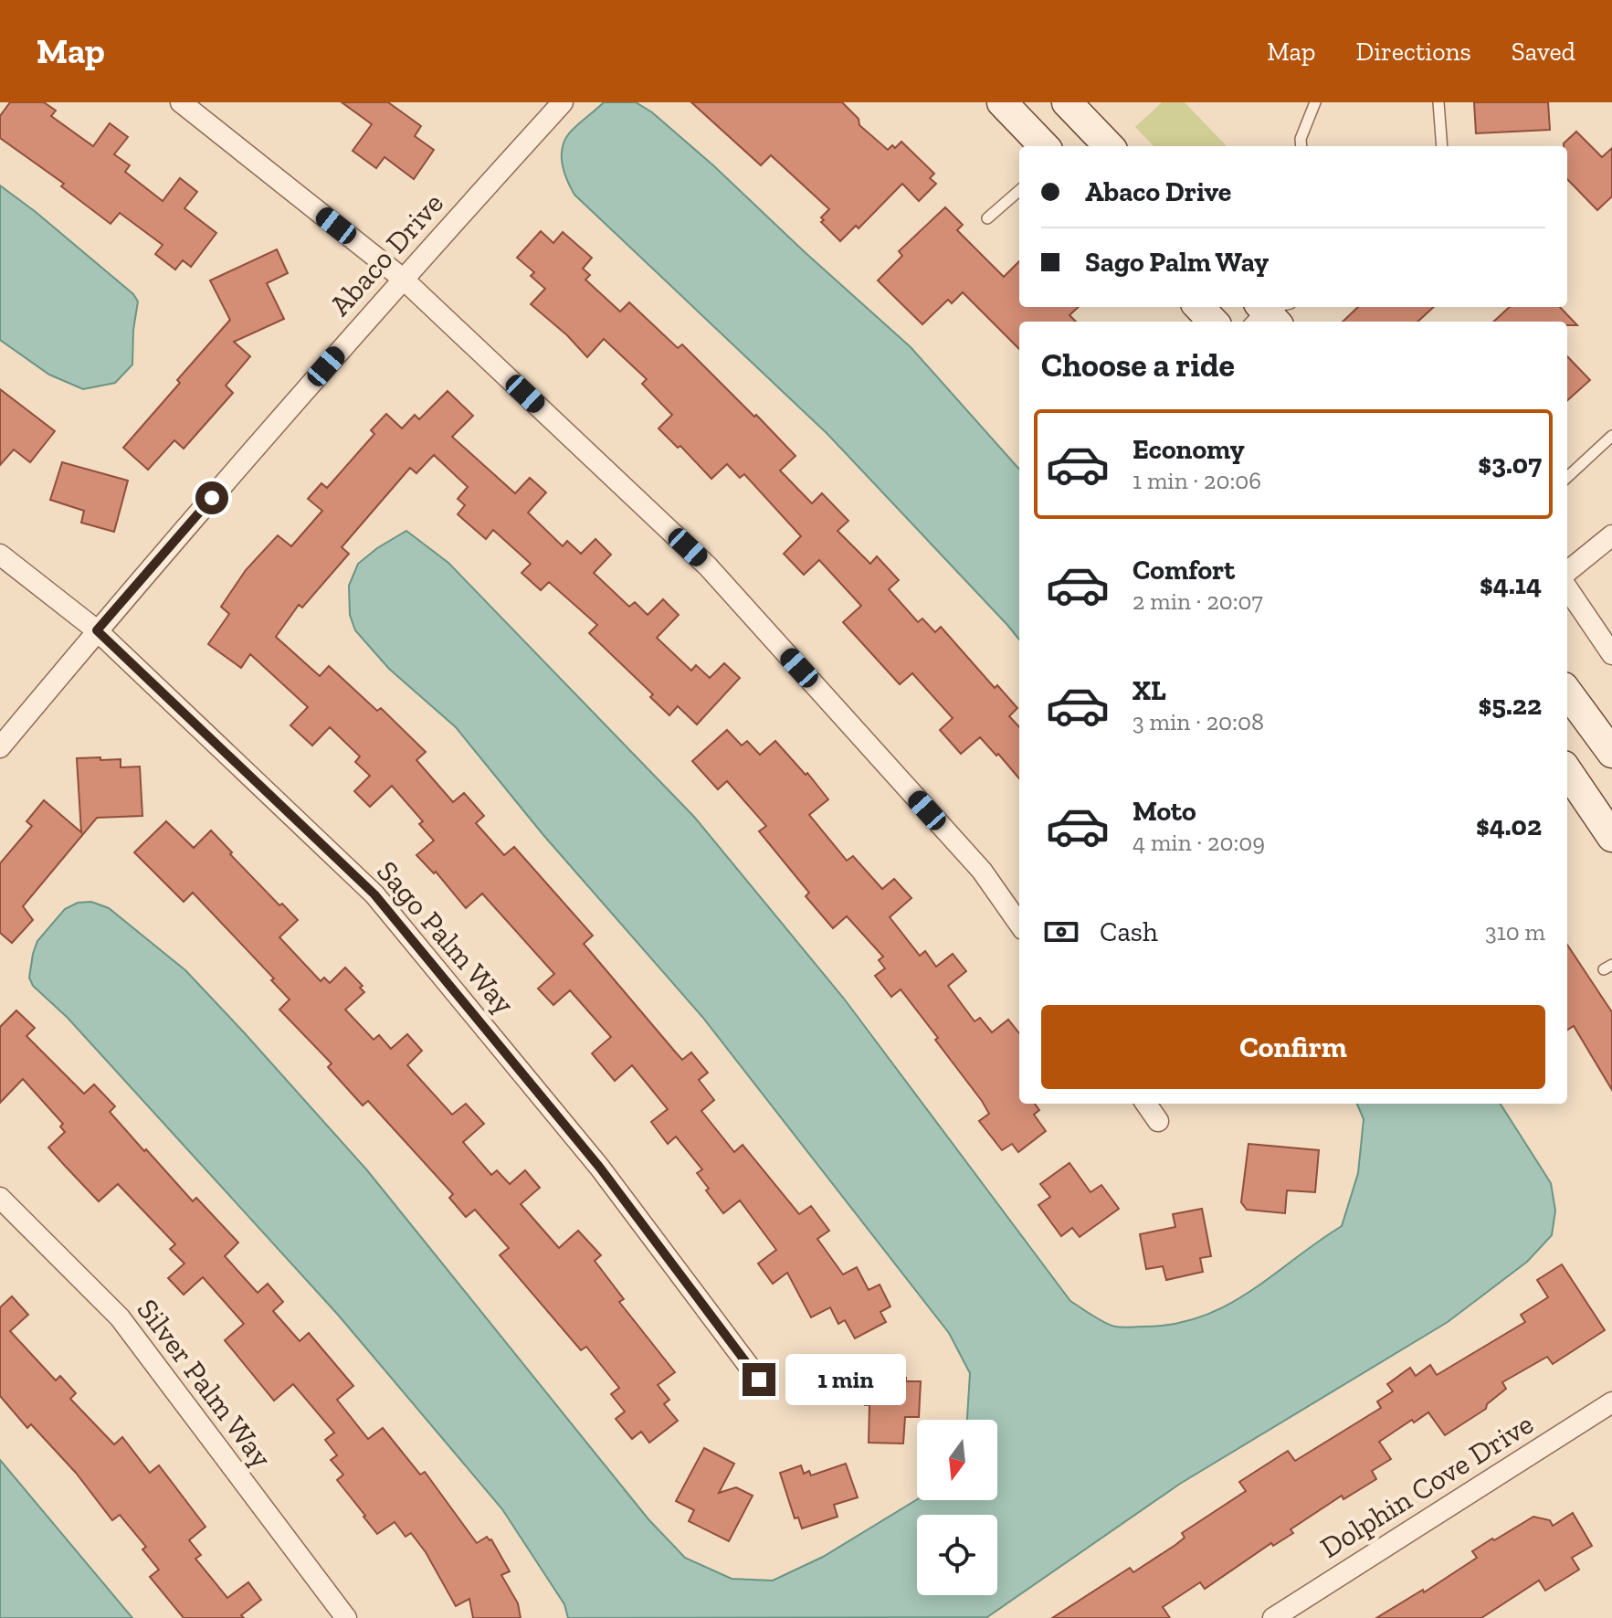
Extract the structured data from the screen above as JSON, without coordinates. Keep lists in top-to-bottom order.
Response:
{
  "streets": {
    "street": [
      "Abaco Drive",
      "Sago Palm Way",
      "Silver Palm Way",
      "Dolphin Cove Drive"
    ]
  },
  "crossings": [
    ["Abaco Drive", "Sago Palm Way"]
  ],
  "north": "bottom",
  "page": {
    "header": "Map",
    "nav": ["Map", "Directions", "Saved"],
    "banner": ["Abaco Drive", "Sago Palm Way"],
    "heading": "Choose a ride",
    "list": [
      {
        "name": "Economy",
        "note": "1 min · 20:06",
        "value": "$3.07"
      },
      {
        "name": "Comfort",
        "note": "2 min · 20:07",
        "value": "$4.14"
      },
      {
        "name": "XL",
        "note": "3 min · 20:08",
        "value": "$5.22"
      },
      {
        "name": "Moto",
        "note": "4 min · 20:09",
        "value": "$4.02"
      }
    ],
    "pay": ["Cash", "310 m"],
    "buttons": "Confirm",
    "bubble": "1 min"
  }
}
